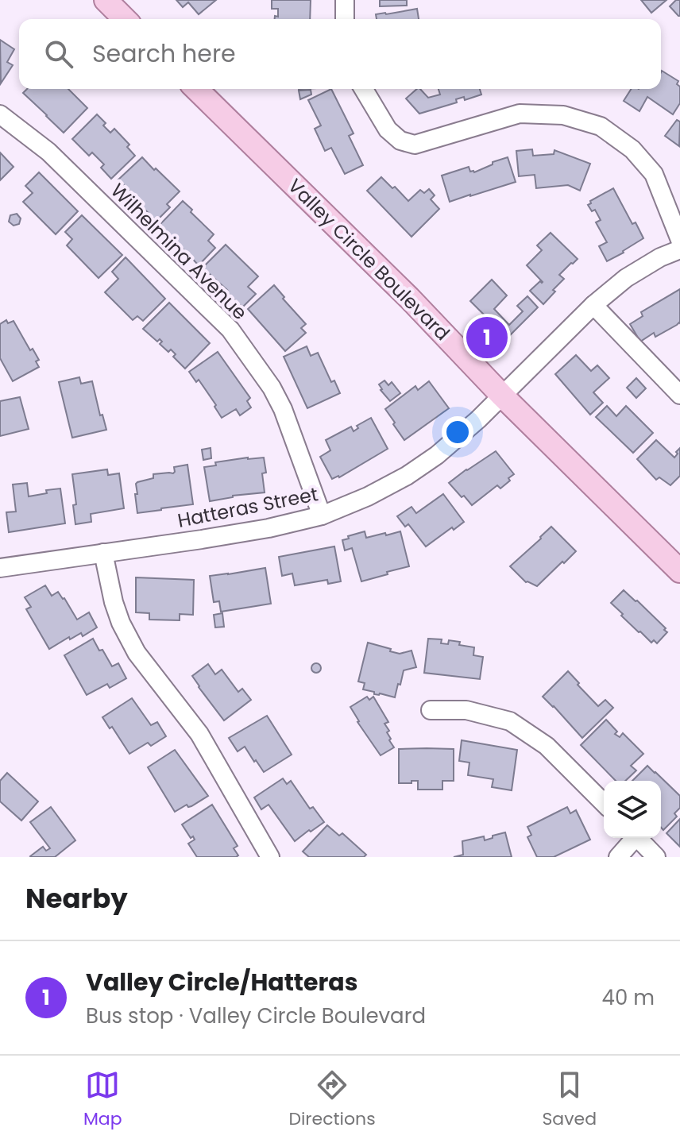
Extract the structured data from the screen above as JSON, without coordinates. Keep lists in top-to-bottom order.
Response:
{
  "streets": {
    "main road": ["Valley Circle Boulevard"],
    "street": ["Wilhelmina Avenue", "Hatteras Street"]
  },
  "crossings": [
    ["Wilhelmina Avenue", "Hatteras Street"],
    ["Valley Circle Boulevard", "Hatteras Street"]
  ],
  "page": {
    "search": "Search here",
    "pins": "1",
    "heading": "Nearby",
    "list": [
      {
        "mark": "1",
        "name": "Valley Circle/Hatteras",
        "note": "Bus stop · Valley Circle Boulevard",
        "value": "40 m"
      }
    ],
    "nav": ["Map", "Directions", "Saved"]
  }
}
